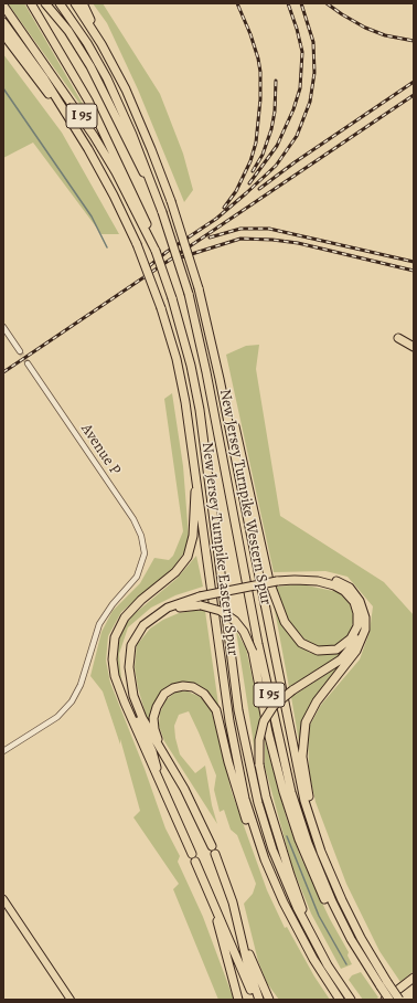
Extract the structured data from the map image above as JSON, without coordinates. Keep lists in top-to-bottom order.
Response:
{
  "streets": {
    "highway": ["I 95", "New Jersey Turnpike Western Spur", "New Jersey Turnpike Eastern Spur"],
    "street": ["Avenue P"]
  }
}
